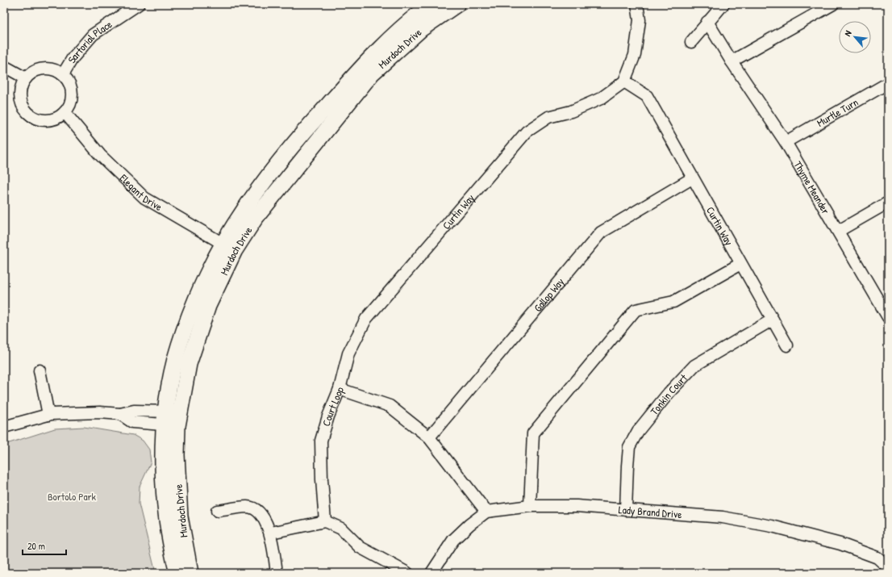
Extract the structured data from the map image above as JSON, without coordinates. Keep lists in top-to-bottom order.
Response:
{
  "streets": {
    "main road": ["Murdoch Drive"],
    "street": [
      "Sartorial Place",
      "Murtle Turn",
      "Thyme Meander",
      "Elegant Drive",
      "Curtin Way",
      "Gallop Way",
      "Tonkin Court",
      "Court Loop",
      "Lady Brand Drive"
    ]
  },
  "crossings": [
    ["Sartorial Place", "Elegant Drive"],
    ["Murdoch Drive", "Elegant Drive"],
    ["Murtle Turn", "Thyme Meander"],
    ["Curtin Way", "Gallop Way"],
    ["Curtin Way", "Tonkin Court"],
    ["Curtin Way", "Court Loop"],
    ["Gallop Way", "Court Loop"],
    ["Tonkin Court", "Lady Brand Drive"],
    ["Court Loop", "Lady Brand Drive"]
  ],
  "parks": ["Bortolo Park"],
  "scale_bar": "20 m",
  "north": "top left"
}
